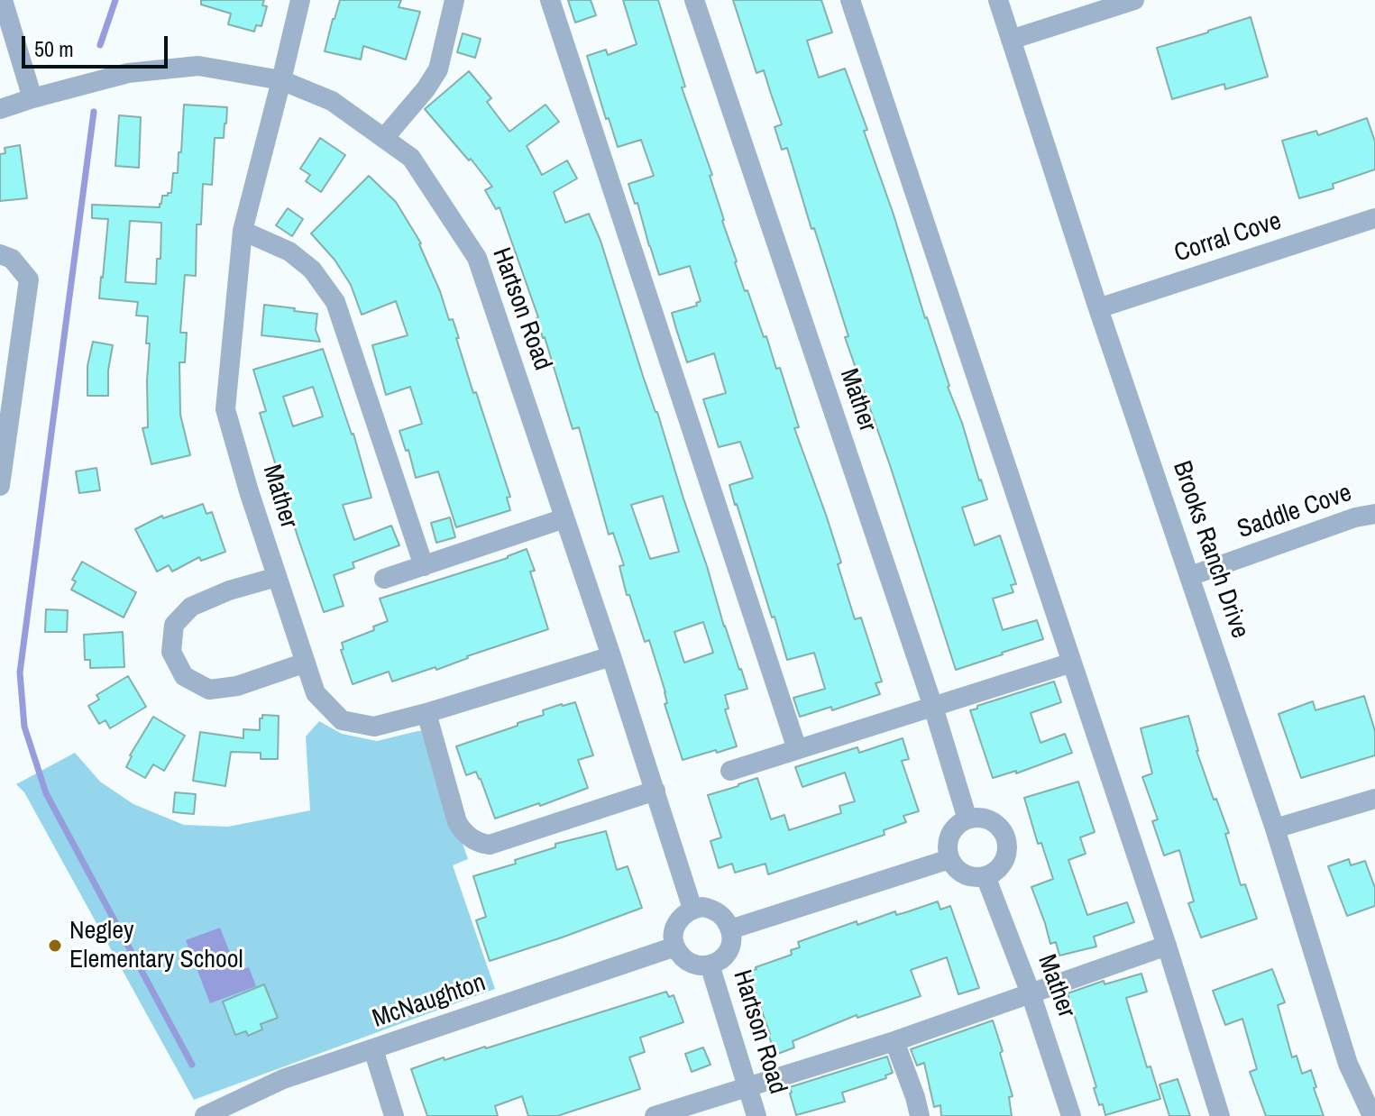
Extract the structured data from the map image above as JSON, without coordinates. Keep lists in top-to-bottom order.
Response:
{
  "streets": {
    "street": [
      "Corral Cove",
      "Hartson Road",
      "Mather",
      "Saddle Cove",
      "Brooks Ranch Drive",
      "McNaughton"
    ]
  },
  "crossings": [
    ["Corral Cove", "Brooks Ranch Drive"],
    ["Hartson Road", "Mather"],
    ["Hartson Road", "McNaughton"],
    ["Saddle Cove", "Brooks Ranch Drive"]
  ],
  "places": ["Negley Elementary School"],
  "scale_bar": "50 m"
}
